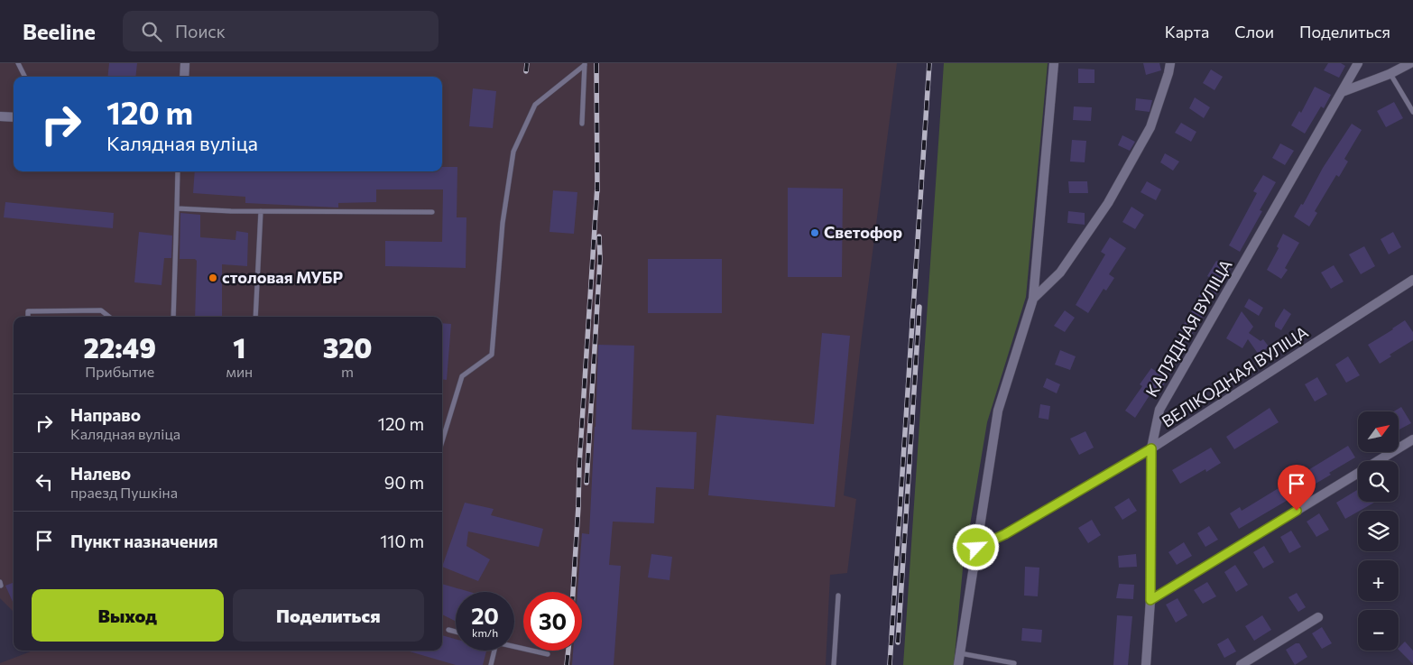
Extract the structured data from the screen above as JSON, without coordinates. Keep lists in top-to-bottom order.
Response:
{
  "streets": {
    "street": ["КАЛЯДНАЯ ВУЛІЦА", "ВЕЛІКОДНАЯ ВУЛІЦА"]
  },
  "crossings": [
    ["КАЛЯДНАЯ ВУЛІЦА", "ВЕЛІКОДНАЯ ВУЛІЦА"]
  ],
  "places": ["Светофор", "столовая МУБР"],
  "north": "top right",
  "page": {
    "header": "Beeline",
    "search": "Поиск",
    "nav": ["Карта", "Слои", "Поделиться"],
    "turn": ["120 m", "Калядная вуліца"],
    "eta": [
      "22:49",
      "Прибытие",
      "1",
      "мин",
      "320",
      "m"
    ],
    "list": [
      {
        "name": "Направо",
        "note": "Калядная вуліца",
        "value": "120 m"
      },
      {
        "name": "Налево",
        "note": "праезд Пушкіна",
        "value": "90 m"
      },
      {
        "name": "Пункт назначения",
        "value": "110 m"
      }
    ],
    "map_buttons": ["+", "−"],
    "buttons": ["Выход", "Поделиться"],
    "speed": "20 km/h",
    "limit": "30"
  }
}
